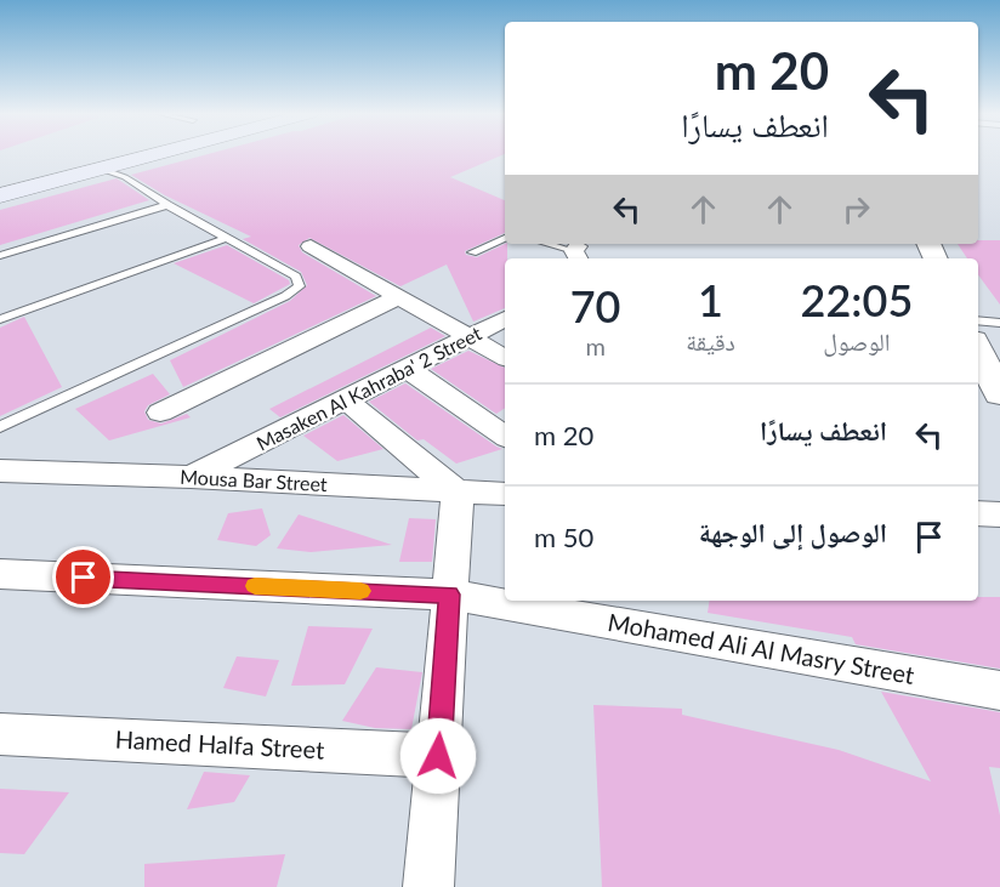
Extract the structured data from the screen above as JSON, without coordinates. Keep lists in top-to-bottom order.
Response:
{
  "streets": {
    "street": [
      "Masaken Al Kahraba' 2 Street",
      "Mousa Bar Street",
      "Mohamed Ali Al Masry Street",
      "Hamed Halfa Street"
    ]
  },
  "crossings": [
    ["Masaken Al Kahraba' 2 Street", "Mousa Bar Street"]
  ],
  "page": {
    "turn": ["20 m", "انعطف يسارًا"],
    "eta": [
      "22:05",
      "الوصول",
      "1",
      "دقيقة",
      "70",
      "m"
    ],
    "list": [
      {
        "name": "انعطف يسارًا",
        "value": "20 m"
      },
      {
        "name": "الوصول إلى الوجهة",
        "value": "50 m"
      }
    ]
  }
}
